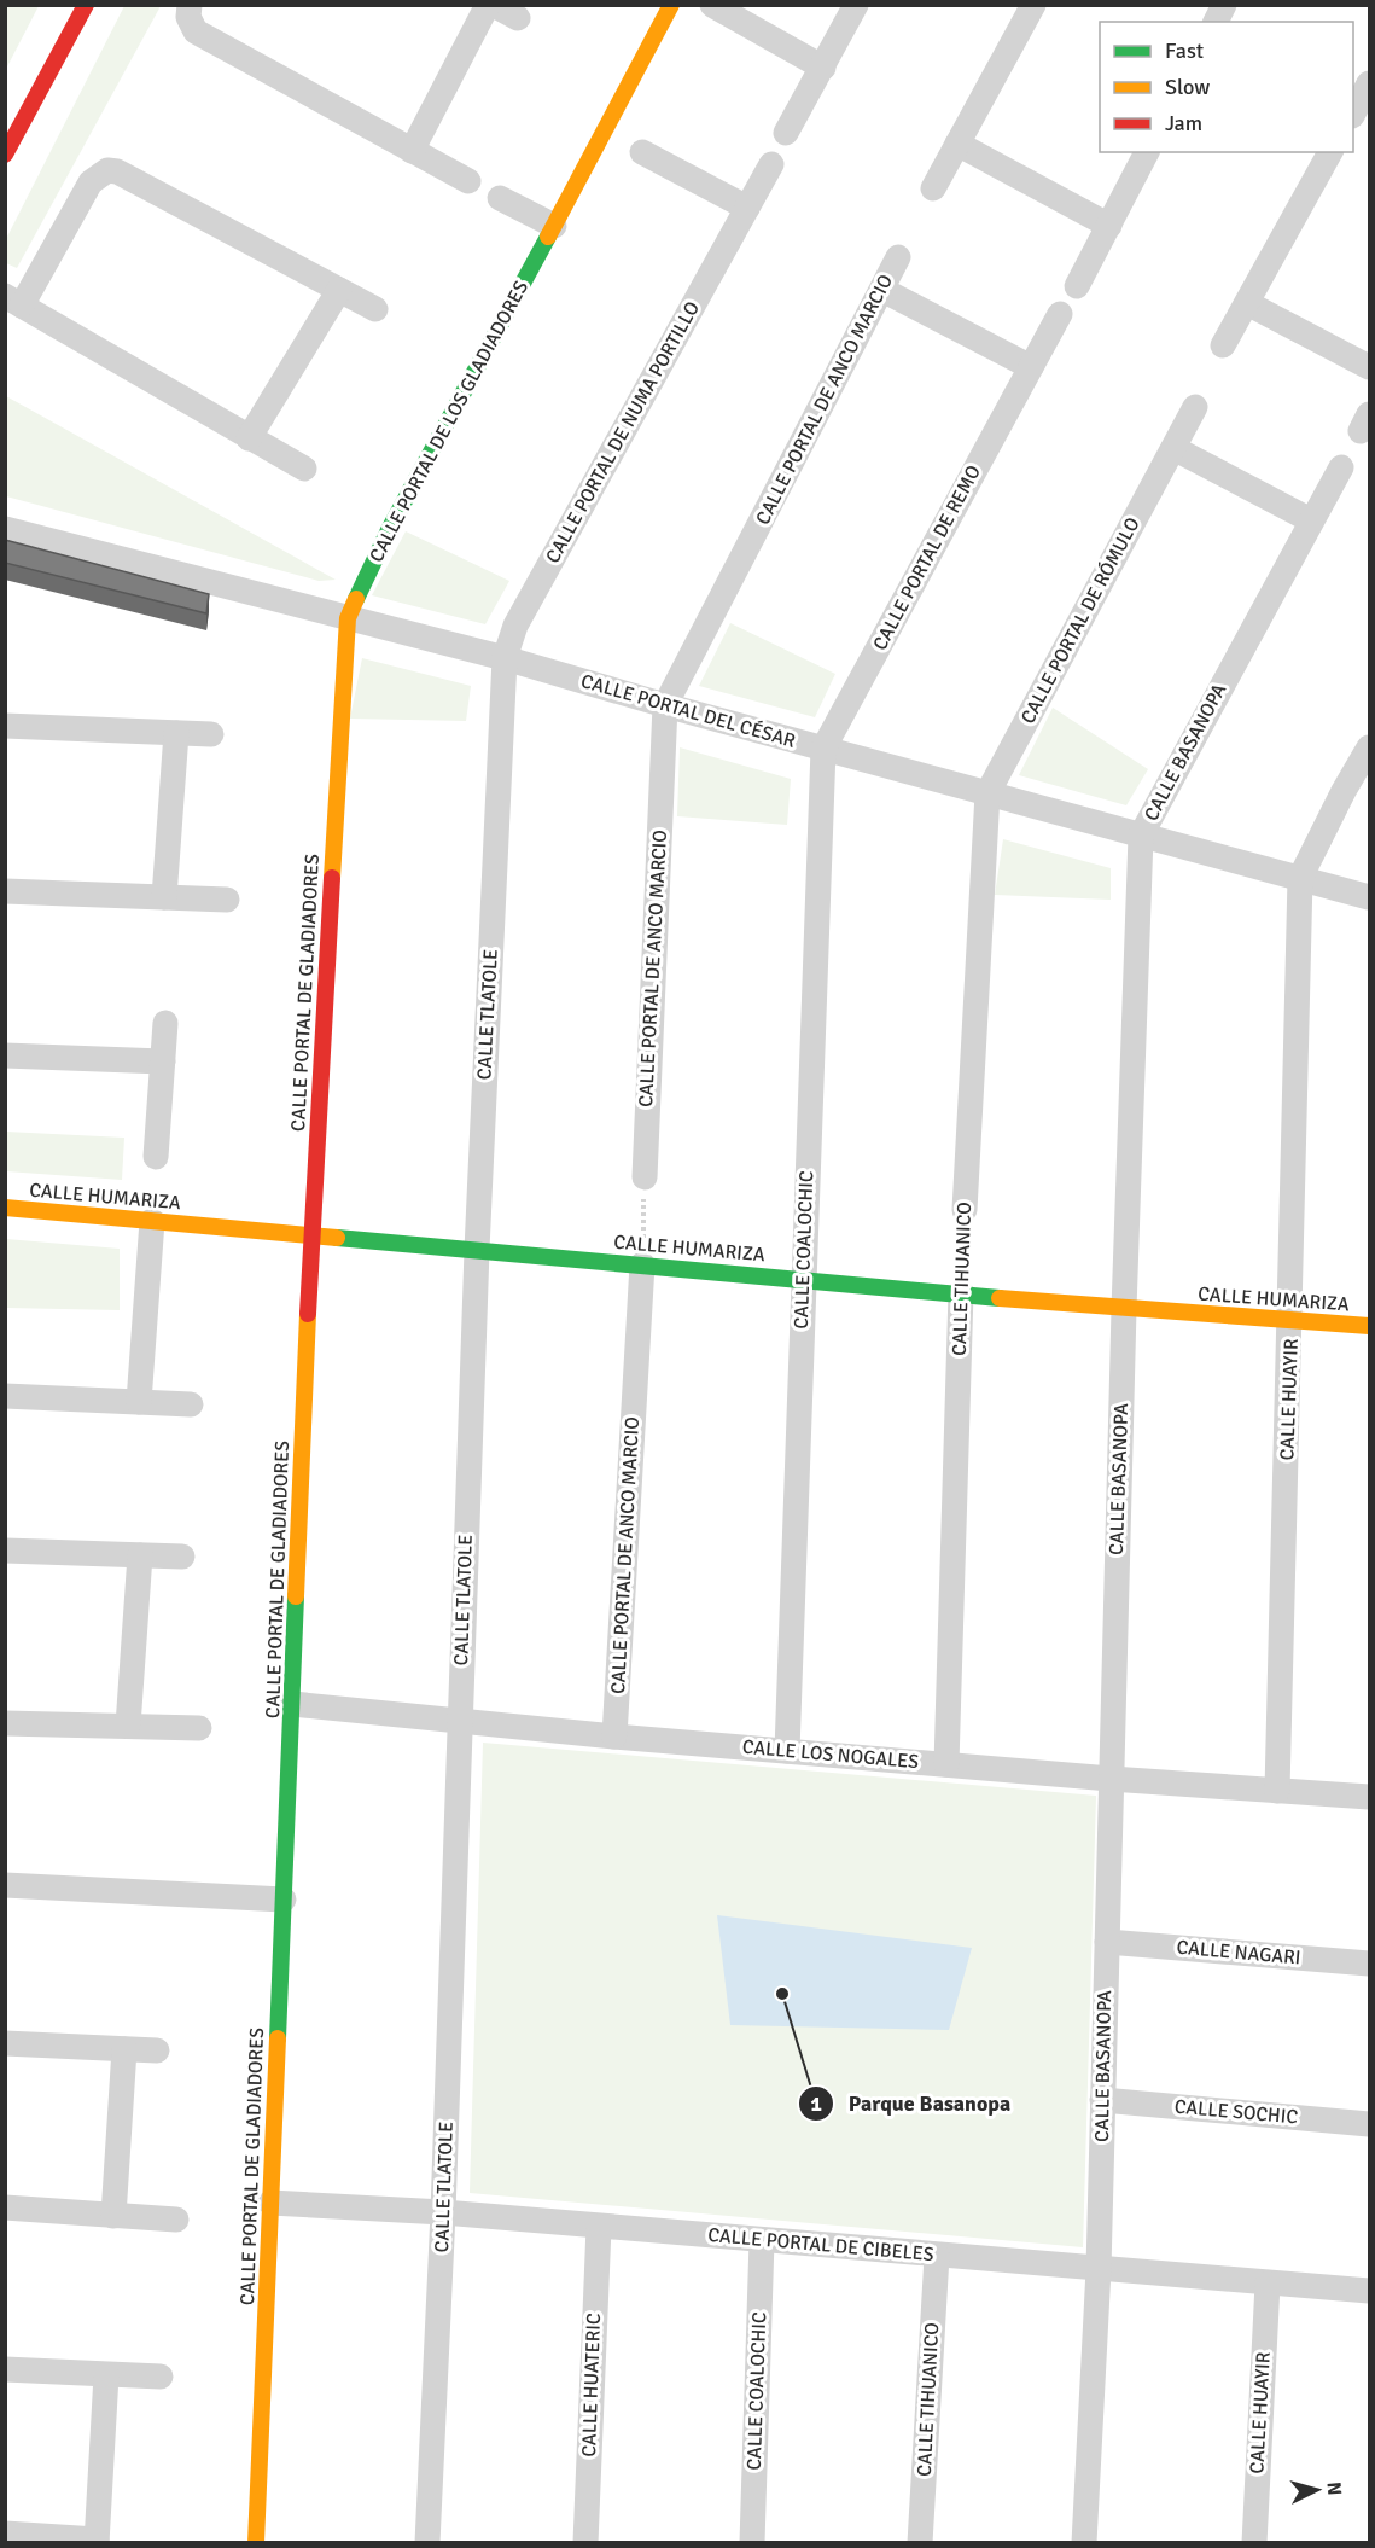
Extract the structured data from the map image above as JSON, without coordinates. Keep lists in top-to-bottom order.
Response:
{
  "streets": {
    "street": [
      "CALLE PORTAL DE ANCO MARCIO",
      "CALLE PORTAL DE LOS GLADIADORES",
      "CALLE PORTAL DE NUMA PORTILLO",
      "CALLE PORTAL DE REMO",
      "CALLE PORTAL DE RÓMULO",
      "CALLE PORTAL DEL CÉSAR",
      "CALLE BASANOPA",
      "CALLE PORTAL DE GLADIADORES",
      "CALLE TLATOLE",
      "CALLE HUMARIZA",
      "CALLE COALOCHIC",
      "CALLE TIHUANICO",
      "CALLE HUAYIR",
      "CALLE LOS NOGALES",
      "CALLE NAGARI",
      "CALLE SOCHIC",
      "CALLE PORTAL DE CIBELES",
      "CALLE HUATERIC"
    ]
  },
  "crossings": [
    ["CALLE PORTAL DE ANCO MARCIO", "CALLE PORTAL DEL CÉSAR"],
    ["CALLE PORTAL DE ANCO MARCIO", "CALLE HUMARIZA"],
    ["CALLE PORTAL DE ANCO MARCIO", "CALLE LOS NOGALES"],
    ["CALLE PORTAL DE LOS GLADIADORES", "CALLE PORTAL DEL CÉSAR"],
    ["CALLE PORTAL DE LOS GLADIADORES", "CALLE PORTAL DE GLADIADORES"],
    ["CALLE PORTAL DE NUMA PORTILLO", "CALLE PORTAL DEL CÉSAR"],
    ["CALLE PORTAL DE NUMA PORTILLO", "CALLE TLATOLE"],
    ["CALLE PORTAL DE REMO", "CALLE PORTAL DEL CÉSAR"],
    ["CALLE PORTAL DE REMO", "CALLE COALOCHIC"],
    ["CALLE PORTAL DE RÓMULO", "CALLE PORTAL DEL CÉSAR"],
    ["CALLE PORTAL DE RÓMULO", "CALLE TIHUANICO"],
    ["CALLE PORTAL DEL CÉSAR", "CALLE BASANOPA"],
    ["CALLE PORTAL DEL CÉSAR", "CALLE PORTAL DE GLADIADORES"],
    ["CALLE PORTAL DEL CÉSAR", "CALLE TLATOLE"],
    ["CALLE PORTAL DEL CÉSAR", "CALLE COALOCHIC"],
    ["CALLE PORTAL DEL CÉSAR", "CALLE TIHUANICO"],
    ["CALLE PORTAL DEL CÉSAR", "CALLE HUAYIR"],
    ["CALLE BASANOPA", "CALLE HUMARIZA"],
    ["CALLE BASANOPA", "CALLE LOS NOGALES"],
    ["CALLE BASANOPA", "CALLE NAGARI"],
    ["CALLE BASANOPA", "CALLE SOCHIC"],
    ["CALLE BASANOPA", "CALLE PORTAL DE CIBELES"],
    ["CALLE PORTAL DE GLADIADORES", "CALLE HUMARIZA"],
    ["CALLE PORTAL DE GLADIADORES", "CALLE LOS NOGALES"],
    ["CALLE PORTAL DE GLADIADORES", "CALLE PORTAL DE CIBELES"],
    ["CALLE TLATOLE", "CALLE HUMARIZA"],
    ["CALLE TLATOLE", "CALLE LOS NOGALES"],
    ["CALLE TLATOLE", "CALLE PORTAL DE CIBELES"],
    ["CALLE HUMARIZA", "CALLE COALOCHIC"],
    ["CALLE HUMARIZA", "CALLE TIHUANICO"],
    ["CALLE HUMARIZA", "CALLE HUAYIR"],
    ["CALLE COALOCHIC", "CALLE LOS NOGALES"],
    ["CALLE COALOCHIC", "CALLE PORTAL DE CIBELES"],
    ["CALLE TIHUANICO", "CALLE LOS NOGALES"],
    ["CALLE TIHUANICO", "CALLE PORTAL DE CIBELES"],
    ["CALLE HUAYIR", "CALLE LOS NOGALES"],
    ["CALLE HUAYIR", "CALLE PORTAL DE CIBELES"],
    ["CALLE PORTAL DE CIBELES", "CALLE HUATERIC"]
  ],
  "places": ["Parque Basanopa"],
  "legend": ["Fast", "Slow", "Jam"],
  "north": "right"
}
